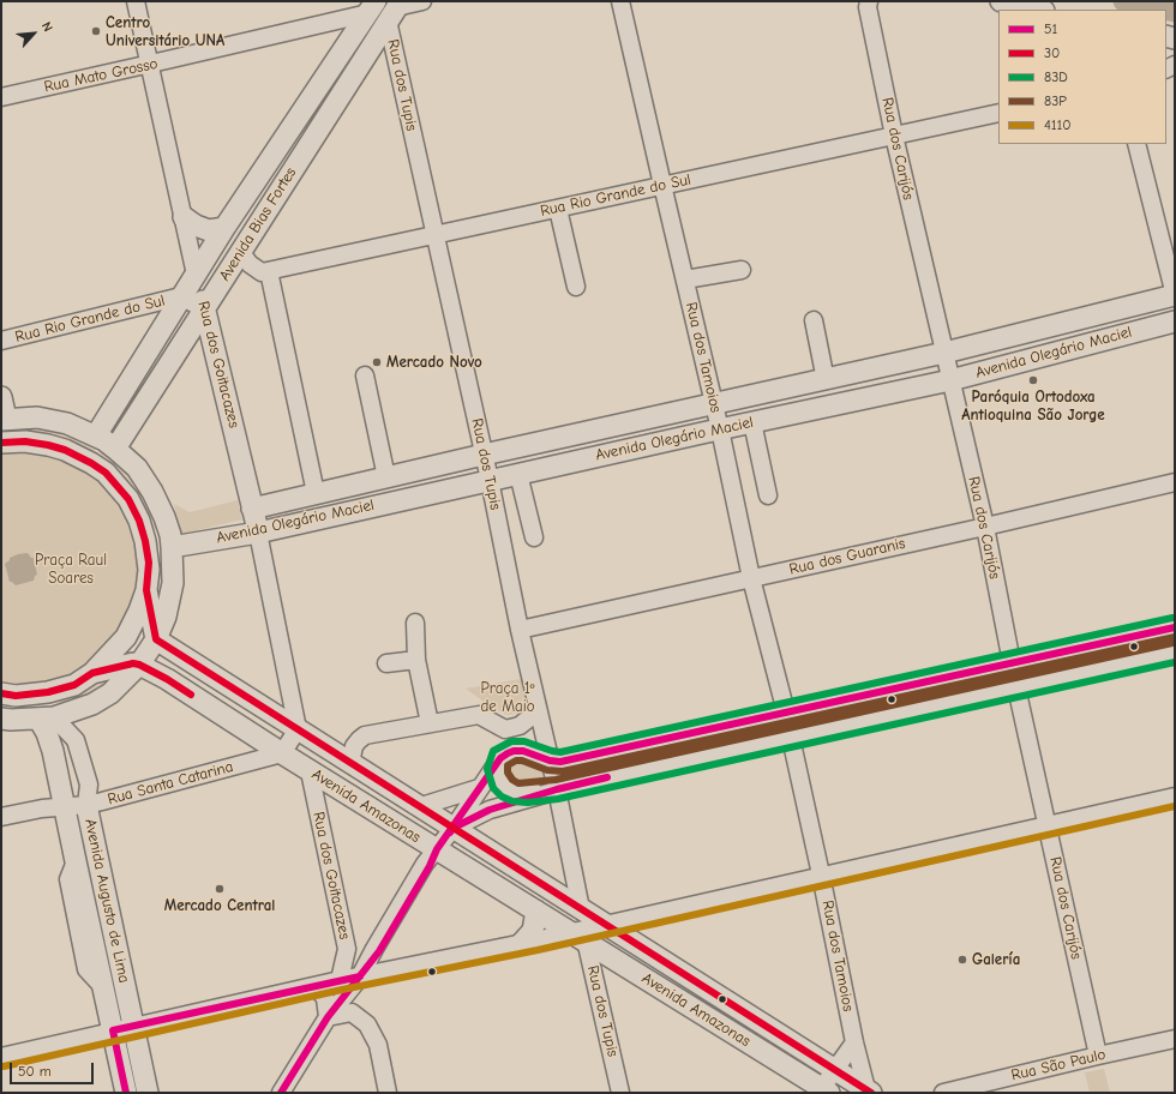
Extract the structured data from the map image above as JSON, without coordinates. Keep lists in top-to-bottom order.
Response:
{
  "streets": {
    "main road": [
      "Avenida Bias Fortes",
      "Avenida Olegário Maciel",
      "Rua dos Goitacazes",
      "Avenida Amazonas",
      "Avenida Augusto de Lima"
    ],
    "street": [
      "Rua Mato Grosso",
      "Rua dos Tupis",
      "Rua dos Carijós",
      "Rua Rio Grande do Sul",
      "Rua dos Tamoios",
      "Rua dos Guaranis",
      "Rua Santa Catarina",
      "Rua São Paulo"
    ]
  },
  "crossings": [
    ["Rua Mato Grosso", "Avenida Bias Fortes"],
    ["Rua Mato Grosso", "Rua dos Goitacazes"],
    ["Rua dos Tupis", "Rua Rio Grande do Sul"],
    ["Rua dos Tupis", "Avenida Bias Fortes"],
    ["Rua dos Tupis", "Avenida Olegário Maciel"],
    ["Rua dos Tupis", "Rua dos Guaranis"],
    ["Rua dos Tupis", "Avenida Amazonas"],
    ["Rua dos Carijós", "Rua Rio Grande do Sul"],
    ["Rua dos Carijós", "Avenida Olegário Maciel"],
    ["Rua dos Carijós", "Rua dos Guaranis"],
    ["Rua dos Carijós", "Rua São Paulo"],
    ["Rua Rio Grande do Sul", "Avenida Bias Fortes"],
    ["Rua Rio Grande do Sul", "Rua dos Tamoios"],
    ["Rua Rio Grande do Sul", "Rua dos Goitacazes"],
    ["Avenida Bias Fortes", "Rua dos Goitacazes"],
    ["Avenida Olegário Maciel", "Rua dos Tamoios"],
    ["Avenida Olegário Maciel", "Rua dos Goitacazes"],
    ["Rua dos Tamoios", "Rua dos Guaranis"],
    ["Rua dos Tamoios", "Avenida Amazonas"],
    ["Rua dos Goitacazes", "Avenida Amazonas"],
    ["Rua Santa Catarina", "Avenida Amazonas"],
    ["Rua Santa Catarina", "Avenida Augusto de Lima"]
  ],
  "parks": ["Praça Raul Soares", "Praça 1º de Maio"],
  "places": [
    "Centro Universitário UNA",
    "Mercado Novo",
    "Paróquia Ortodoxa Antioquina São Jorge",
    "Mercado Central",
    "Galería"
  ],
  "lines": [
    "transit line 30",
    "transit line 83D",
    "transit line 51",
    "transit line 83P",
    "transit line 4110"
  ],
  "legend": [
    "51",
    "30",
    "83D",
    "83P",
    "4110"
  ],
  "scale_bar": "50 m",
  "north": "top right"
}
